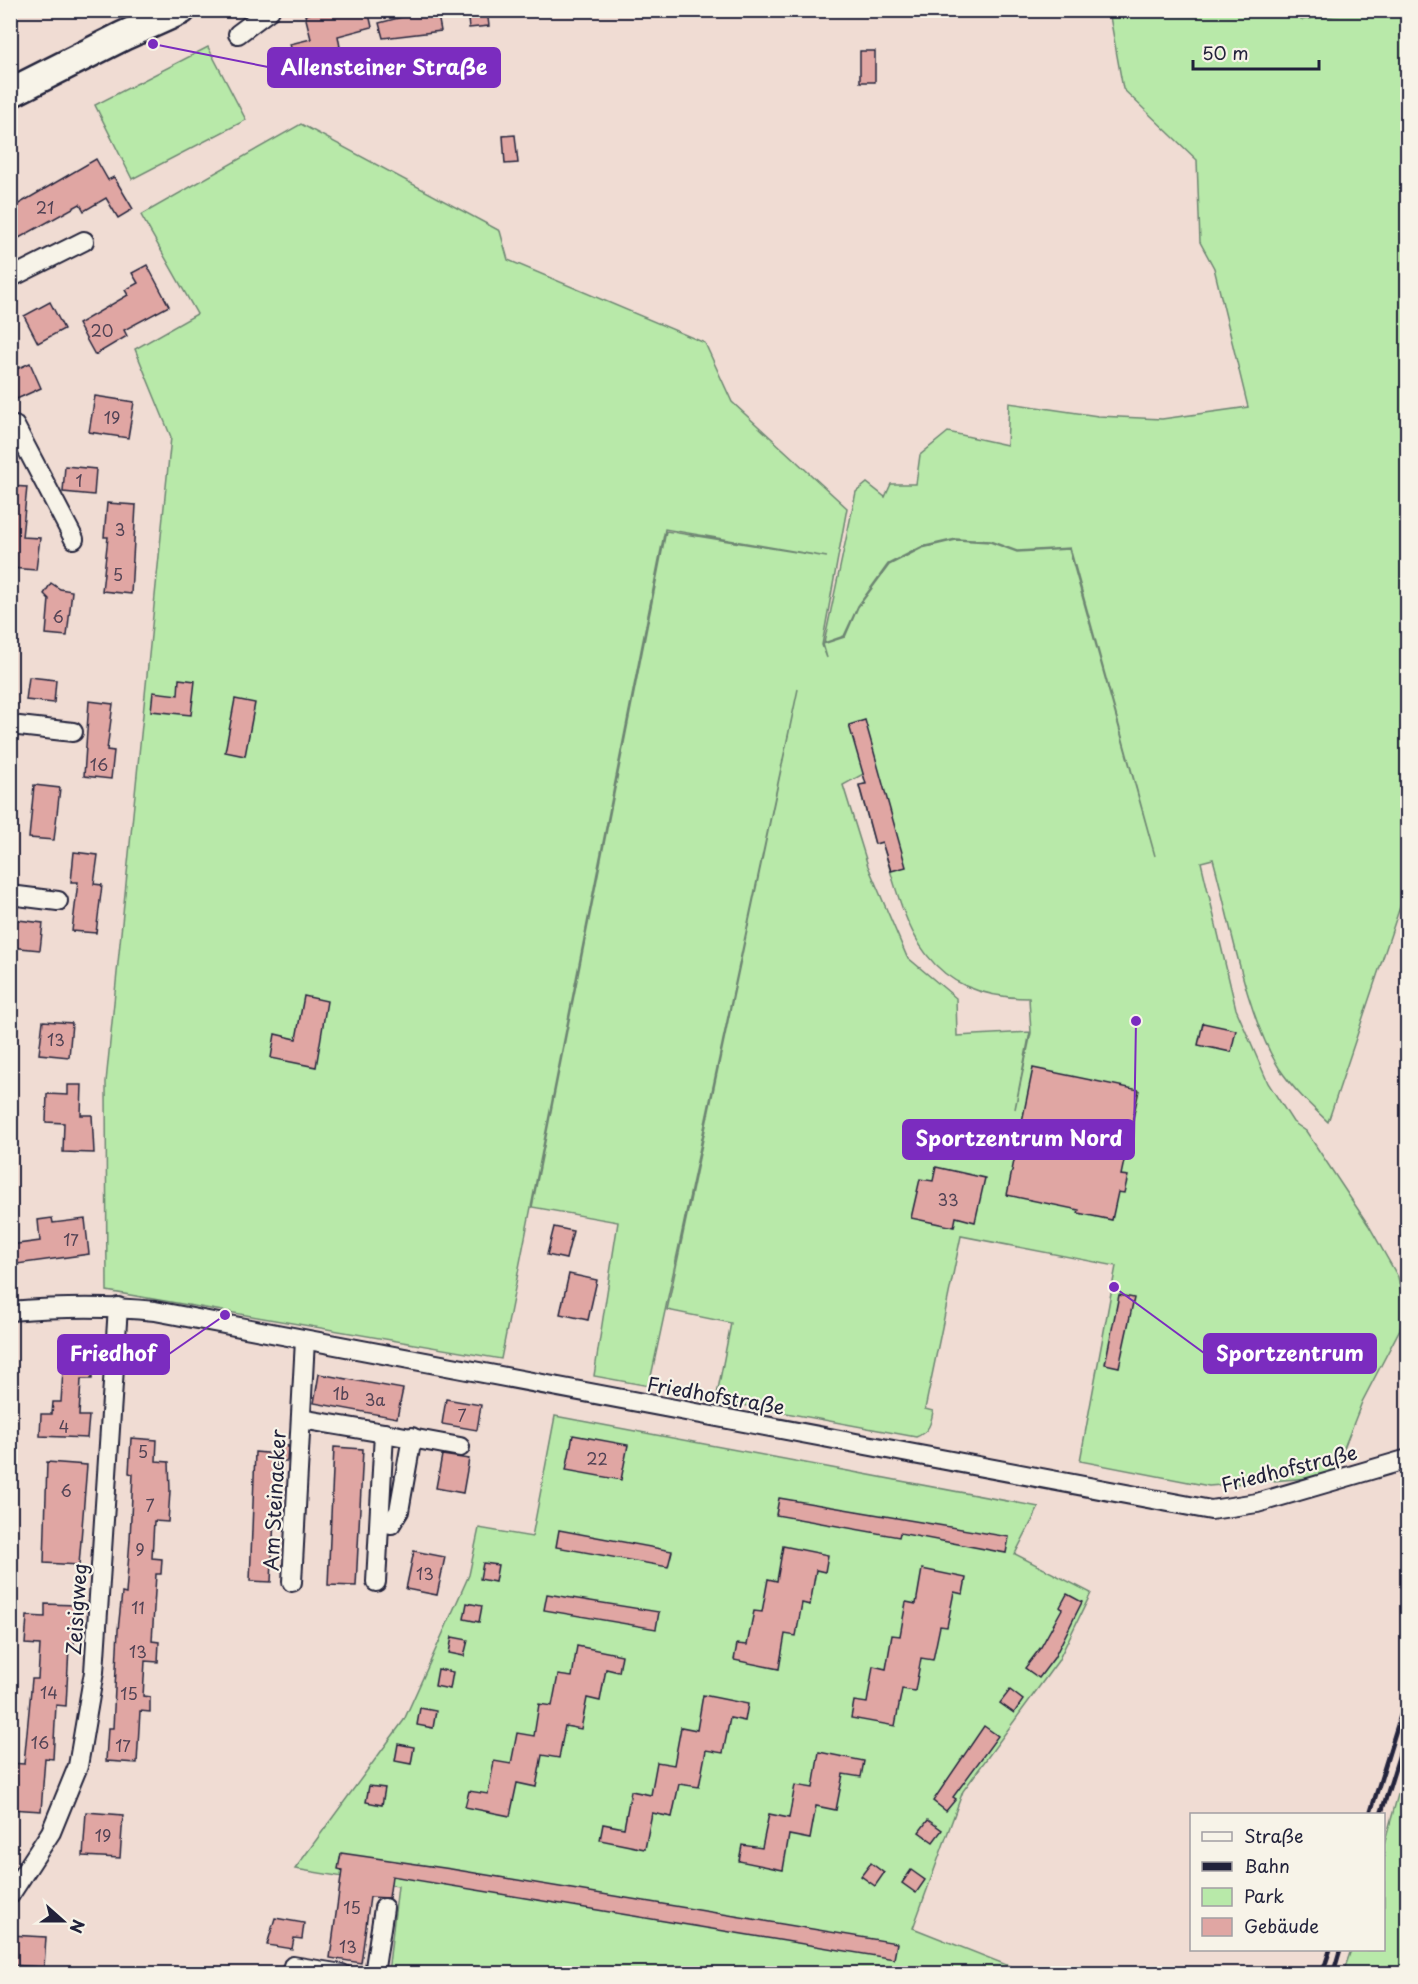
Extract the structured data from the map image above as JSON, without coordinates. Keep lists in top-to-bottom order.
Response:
{
  "streets": {
    "street": ["Friedhofstraße", "Am Steinacker", "Zeisigweg"]
  },
  "crossings": [
    ["Friedhofstraße", "Am Steinacker"],
    ["Friedhofstraße", "Zeisigweg"]
  ],
  "places": [
    "Allensteiner Straße",
    "Sportzentrum Nord",
    "Sportzentrum",
    "Friedhof"
  ],
  "house_numbers": [
    "21",
    "20",
    "19",
    "1",
    "3",
    "5",
    "6",
    "16",
    "13",
    "33",
    "17",
    "1b",
    "3a",
    "7",
    "4",
    "5",
    "22",
    "6",
    "7",
    "9",
    "13",
    "11",
    "13",
    "14",
    "15",
    "16",
    "17",
    "19",
    "15",
    "13"
  ],
  "legend": [
    "Straße",
    "Bahn",
    "Park",
    "Gebäude"
  ],
  "scale_bar": "50 m",
  "north": "right"
}
